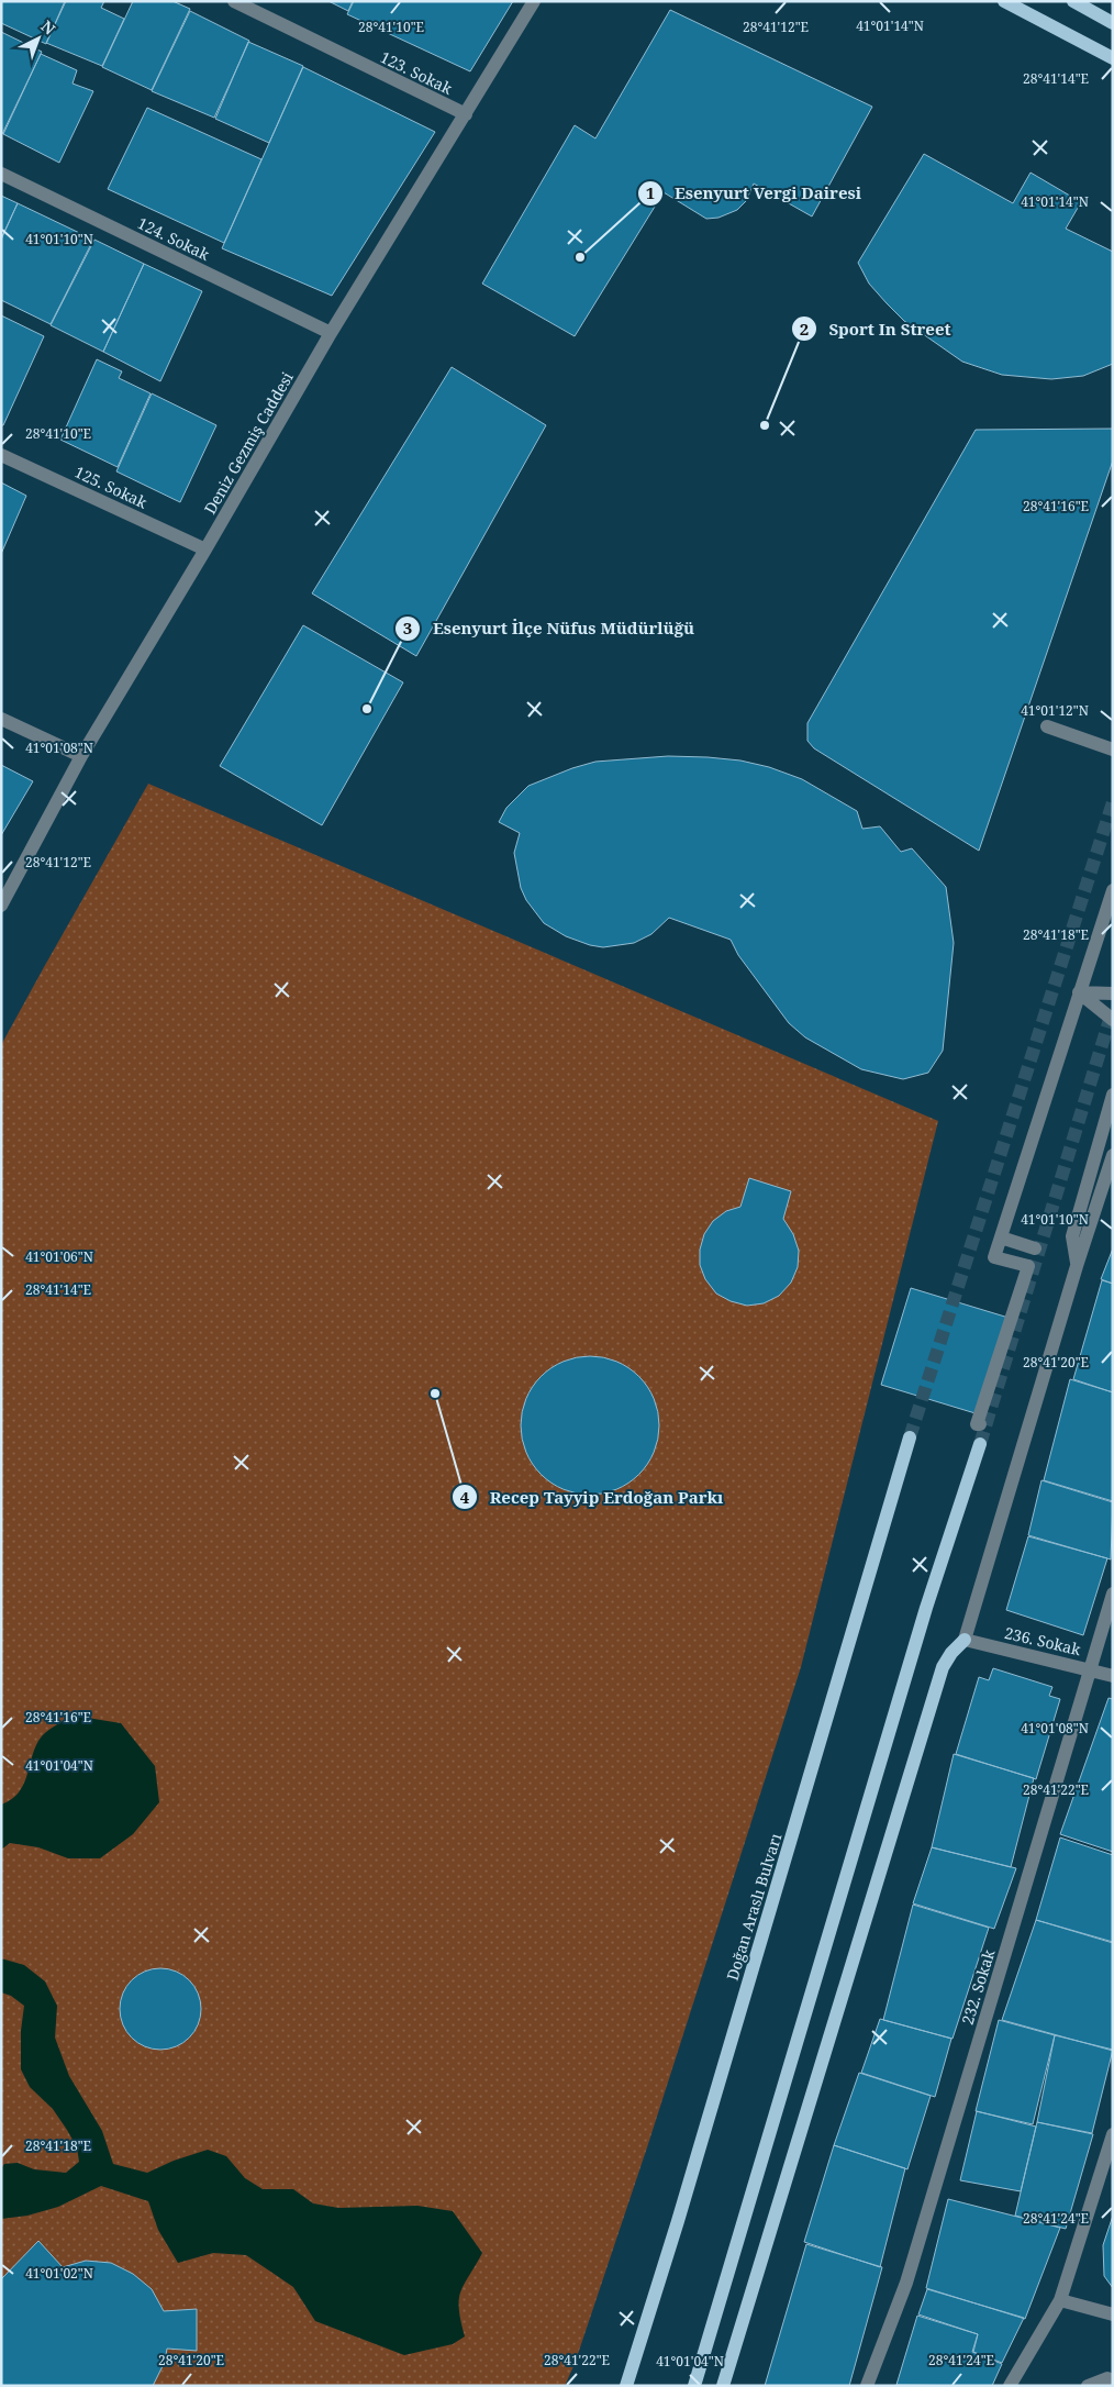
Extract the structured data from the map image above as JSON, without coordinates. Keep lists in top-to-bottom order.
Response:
{
  "streets": {
    "main road": ["Doğan Araslı Bulvarı"],
    "street": [
      "123. Sokak",
      "124. Sokak",
      "Deniz Gezmiş Caddesi",
      "125. Sokak",
      "236. Sokak",
      "232. Sokak"
    ]
  },
  "crossings": [
    ["123. Sokak", "Deniz Gezmiş Caddesi"],
    ["124. Sokak", "Deniz Gezmiş Caddesi"],
    ["Deniz Gezmiş Caddesi", "125. Sokak"],
    ["236. Sokak", "232. Sokak"]
  ],
  "places": [
    "Esenyurt Vergi Dairesi",
    "Sport In Street",
    "Esenyurt İlçe Nüfus Müdürlüğü",
    "Recep Tayyip Erdoğan Parkı"
  ],
  "north": "top right",
  "coordinates": [
    "41°01'14\"N",
    "28°41'10\"E",
    "28°41'12\"E",
    "28°41'14\"E",
    "41°01'10\"N",
    "28°41'16\"E",
    "41°01'12\"N",
    "41°01'08\"N",
    "28°41'18\"E",
    "41°01'06\"N",
    "28°41'20\"E",
    "41°01'04\"N",
    "28°41'22\"E",
    "28°41'24\"E",
    "41°01'02\"N"
  ]
}
